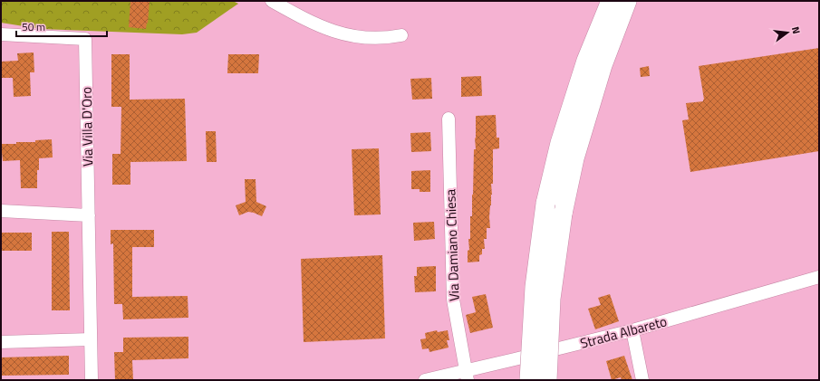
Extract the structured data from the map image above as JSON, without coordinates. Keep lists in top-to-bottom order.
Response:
{
  "streets": {
    "street": ["Via Villa D'Oro", "Via Damiano Chiesa", "Strada Albareto"]
  },
  "crossings": [
    ["Via Damiano Chiesa", "Strada Albareto"]
  ],
  "scale_bar": "50 m",
  "north": "right"
}
